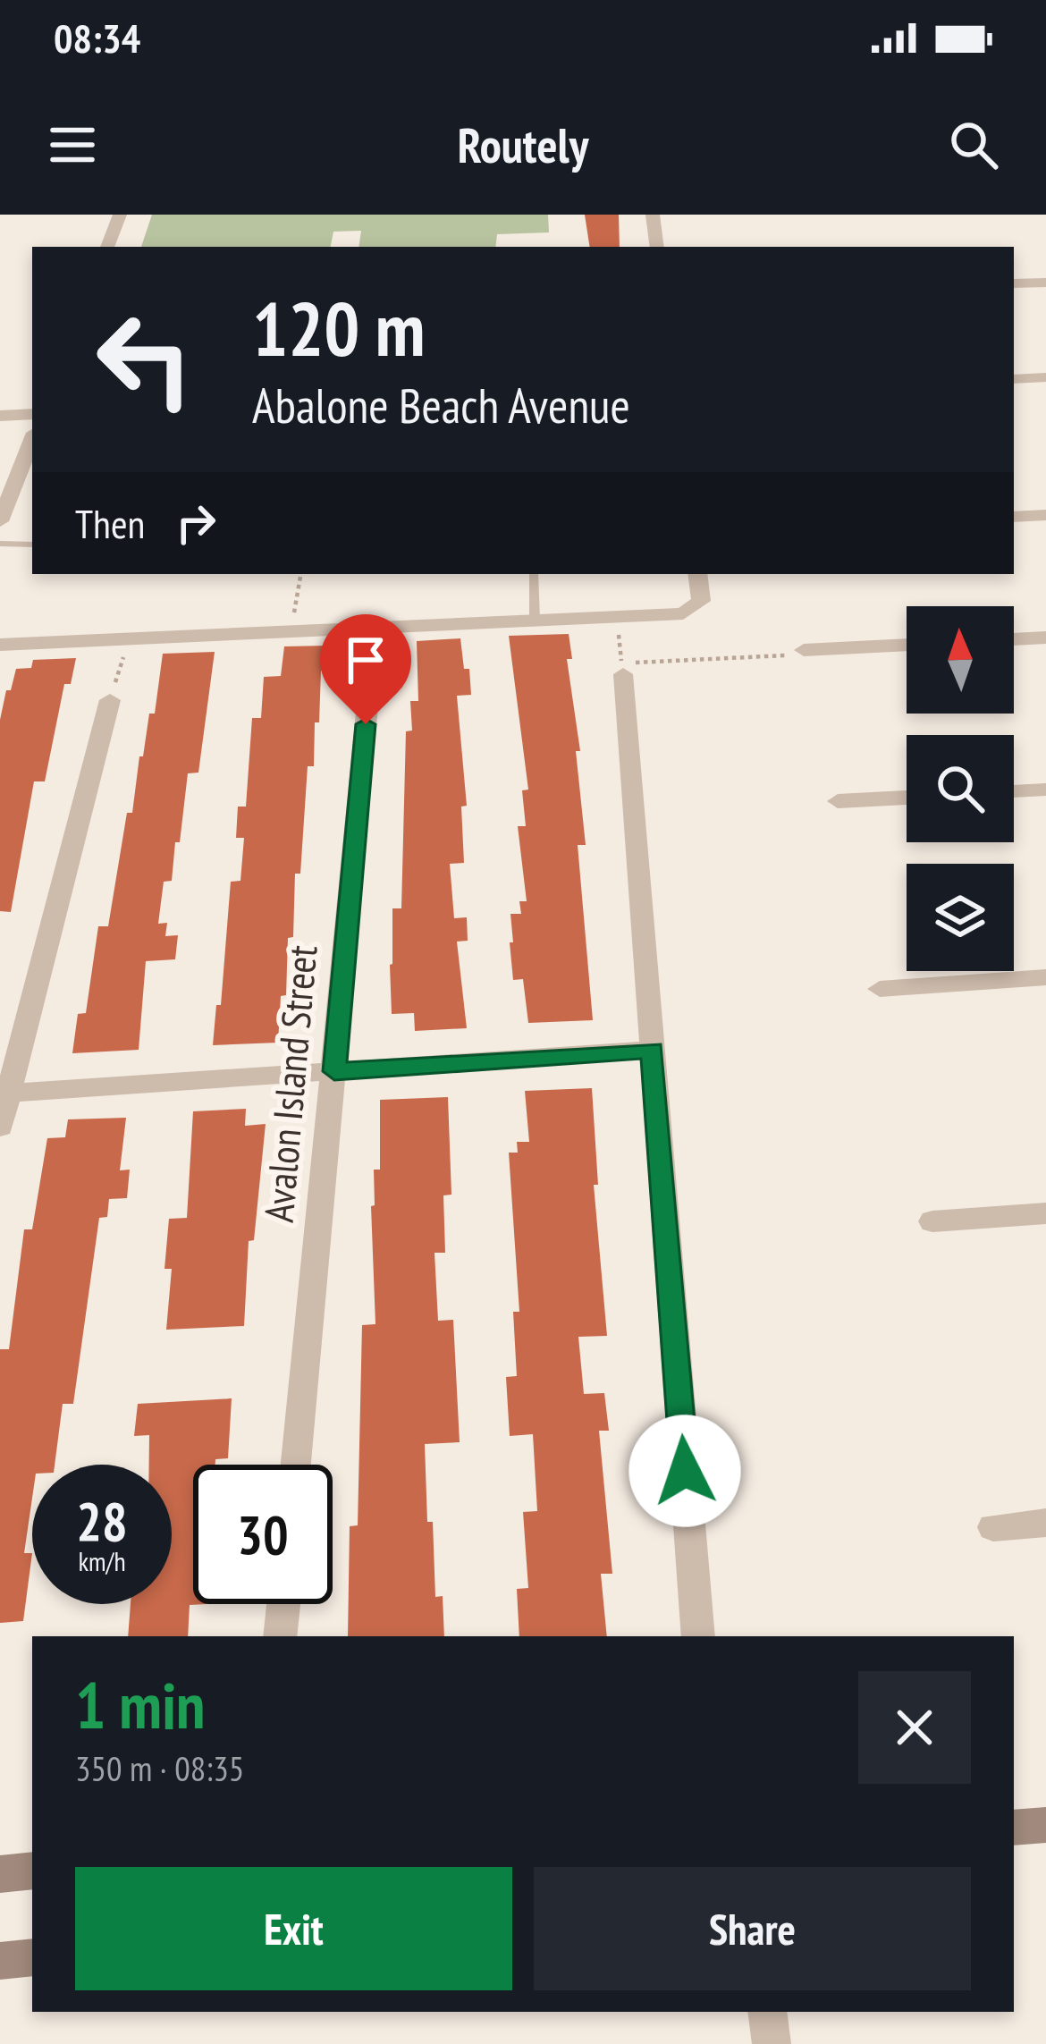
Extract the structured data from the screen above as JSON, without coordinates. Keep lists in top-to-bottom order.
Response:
{
  "streets": {
    "street": ["Avalon Island Street"]
  },
  "north": "top",
  "page": {
    "status": "08:34",
    "header": "Routely",
    "turn": ["120 m", "Abalone Beach Avenue"],
    "then": "Then",
    "speed": "28 km/h",
    "limit": "30",
    "heading": ["1 min", "350 m · 08:35"],
    "buttons": ["Exit", "Share"]
  }
}
